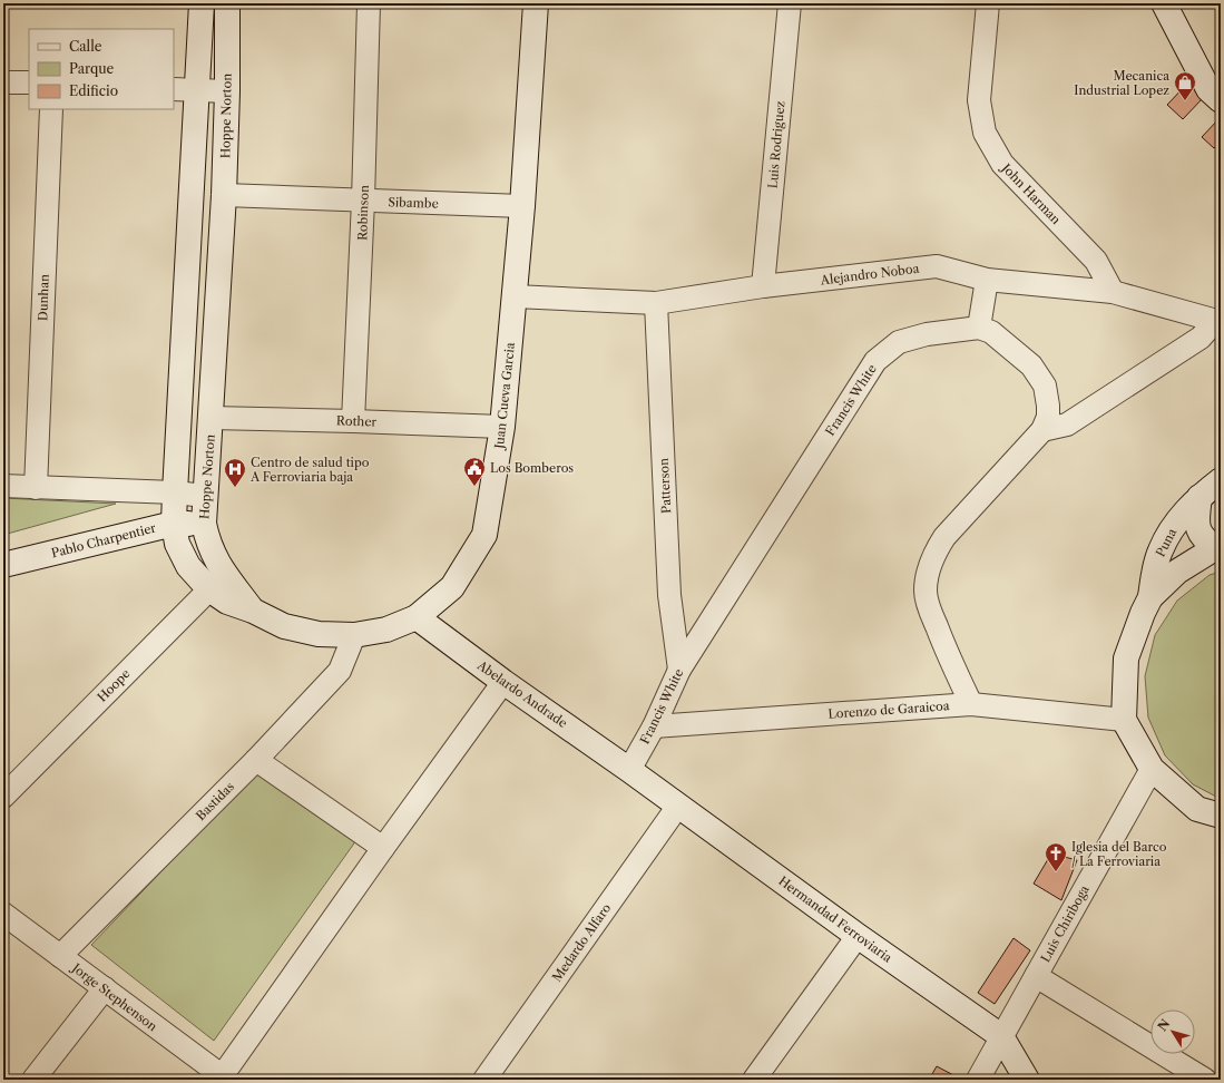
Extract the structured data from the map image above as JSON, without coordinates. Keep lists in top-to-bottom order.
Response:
{
  "streets": {
    "street": [
      "Hoppe Norton",
      "Luis Rodriguez",
      "John Harman",
      "Sibambe",
      "Robinson",
      "Alejandro Noboa",
      "Dunhan",
      "Juan Cueva Garcia",
      "Francis White",
      "Rother",
      "Patterson",
      "Pablo Charpentier",
      "Puna",
      "Hoope",
      "Abelardo Andrade",
      "Lorenzo de Garaicoa",
      "Bastidas",
      "Hermandad Ferroviaria",
      "Luis Chiriboga",
      "Medardo Alfaro",
      "Jorge Stephenson"
    ]
  },
  "crossings": [
    ["Hoppe Norton", "Sibambe"],
    ["Hoppe Norton", "Juan Cueva Garcia"],
    ["Hoppe Norton", "Rother"],
    ["Hoppe Norton", "Pablo Charpentier"],
    ["Hoppe Norton", "Hoope"],
    ["Luis Rodriguez", "Alejandro Noboa"],
    ["John Harman", "Alejandro Noboa"],
    ["Sibambe", "Robinson"],
    ["Sibambe", "Juan Cueva Garcia"],
    ["Robinson", "Rother"],
    ["Alejandro Noboa", "Juan Cueva Garcia"],
    ["Alejandro Noboa", "Patterson"],
    ["Juan Cueva Garcia", "Rother"],
    ["Juan Cueva Garcia", "Abelardo Andrade"],
    ["Juan Cueva Garcia", "Bastidas"],
    ["Francis White", "Patterson"],
    ["Francis White", "Abelardo Andrade"],
    ["Francis White", "Lorenzo de Garaicoa"],
    ["Francis White", "Hermandad Ferroviaria"],
    ["Abelardo Andrade", "Hermandad Ferroviaria"],
    ["Bastidas", "Jorge Stephenson"],
    ["Hermandad Ferroviaria", "Luis Chiriboga"],
    ["Hermandad Ferroviaria", "Medardo Alfaro"]
  ],
  "places": {
    "shop": ["Mecanica Industrial Lopez"],
    "public building": ["Los Bomberos"],
    "hospital": ["Centro de salud tipo A Ferroviaria baja"],
    "church": ["Iglesia del Barco / La Ferroviaria"]
  },
  "legend": ["Calle", "Parque", "Edificio"],
  "north": "top left"
}
